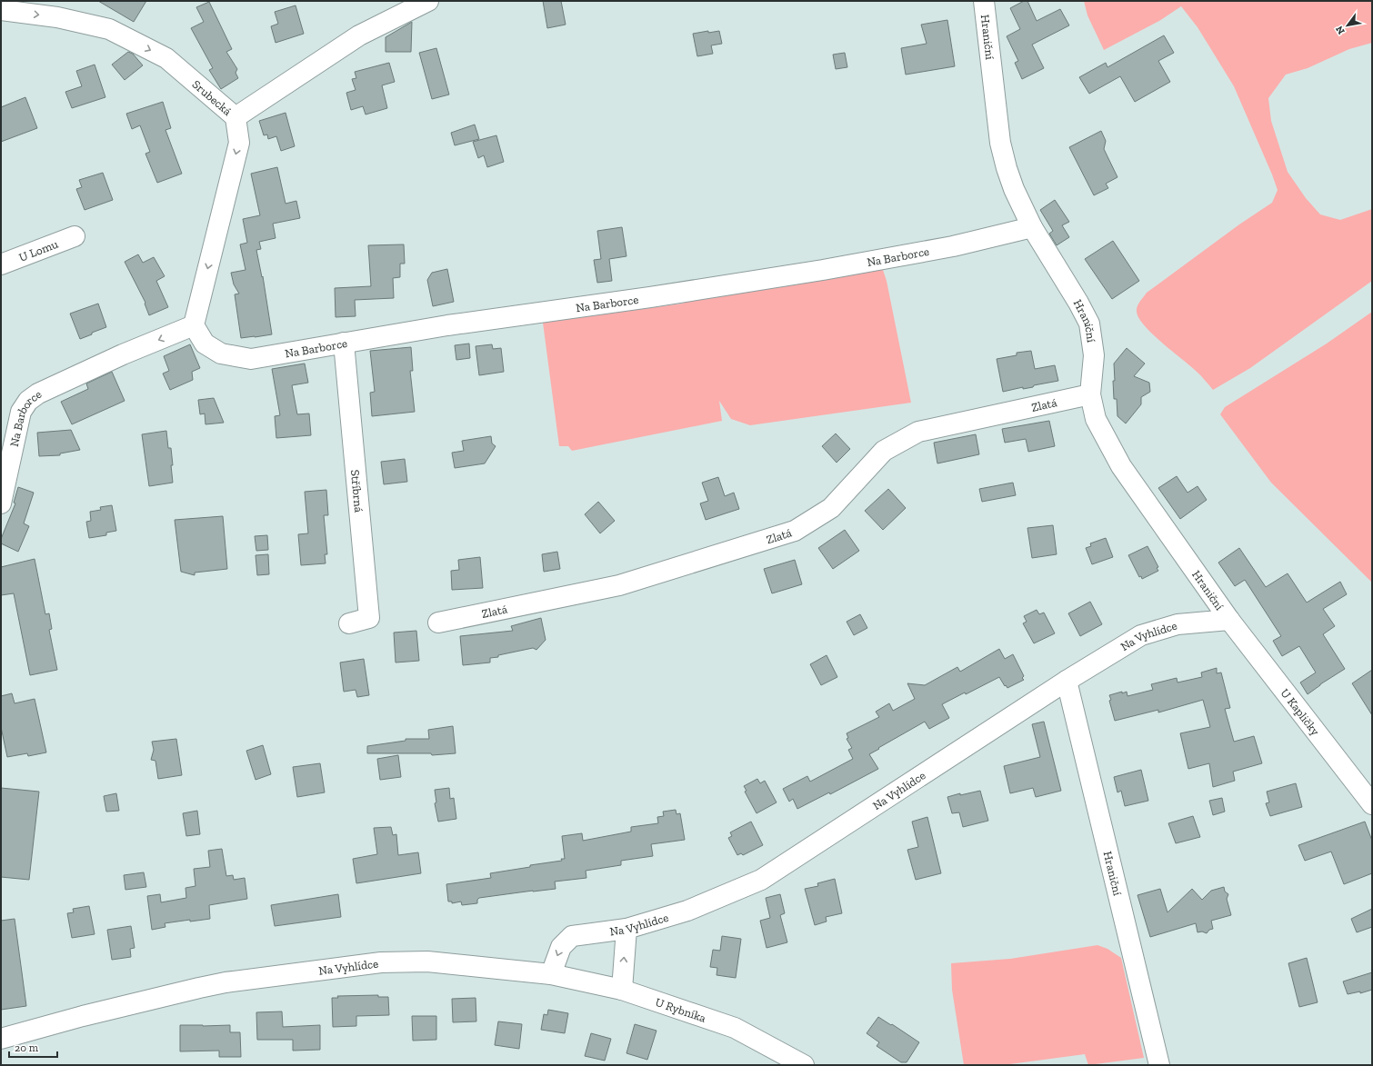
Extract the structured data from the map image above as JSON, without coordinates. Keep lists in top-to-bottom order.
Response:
{
  "streets": {
    "street": [
      "Hraniční",
      "Srubecká",
      "U Lomu",
      "Na Barborce",
      "Zlatá",
      "Stříbrná",
      "Na Vyhlídce",
      "U Kapličky",
      "U Rybníka"
    ]
  },
  "crossings": [
    ["Hraniční", "Na Barborce"],
    ["Hraniční", "Zlatá"],
    ["Hraniční", "Na Vyhlídce"],
    ["Hraniční", "U Kapličky"],
    ["Na Barborce", "Stříbrná"],
    ["Na Vyhlídce", "U Kapličky"],
    ["Na Vyhlídce", "U Rybníka"]
  ],
  "one_way": ["Srubecká"],
  "scale_bar": "20 m",
  "north": "bottom left"
}
